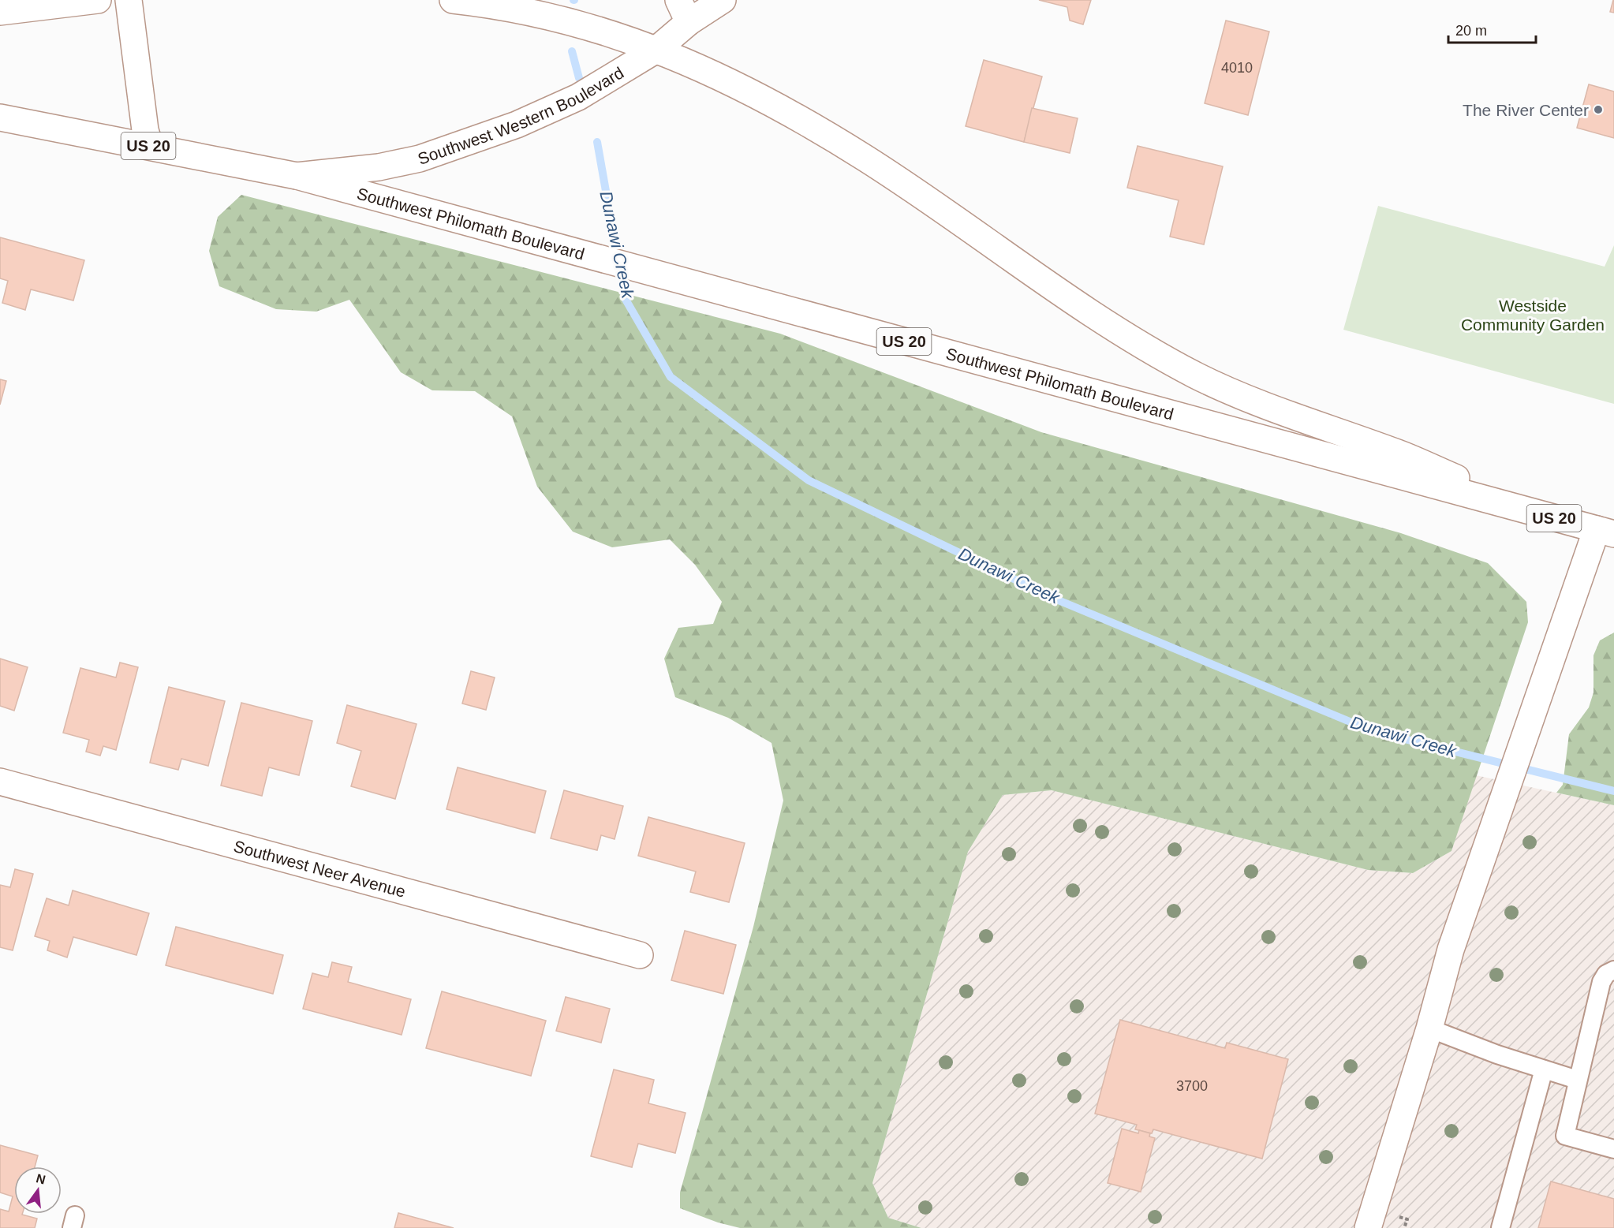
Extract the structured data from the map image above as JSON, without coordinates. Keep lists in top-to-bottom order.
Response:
{
  "streets": {
    "main road": [
      "Southwest Western Boulevard",
      "US 20",
      "Southwest Philomath Boulevard",
      "Southwest Neer Avenue"
    ]
  },
  "crossings": [
    ["Southwest Western Boulevard", "Southwest Philomath Boulevard"]
  ],
  "water": ["Dunawi Creek"],
  "parks": ["Westside Community Garden"],
  "places": ["The River Center"],
  "house_numbers": ["4010", "3700"],
  "scale_bar": "20 m",
  "north": "top"
}
